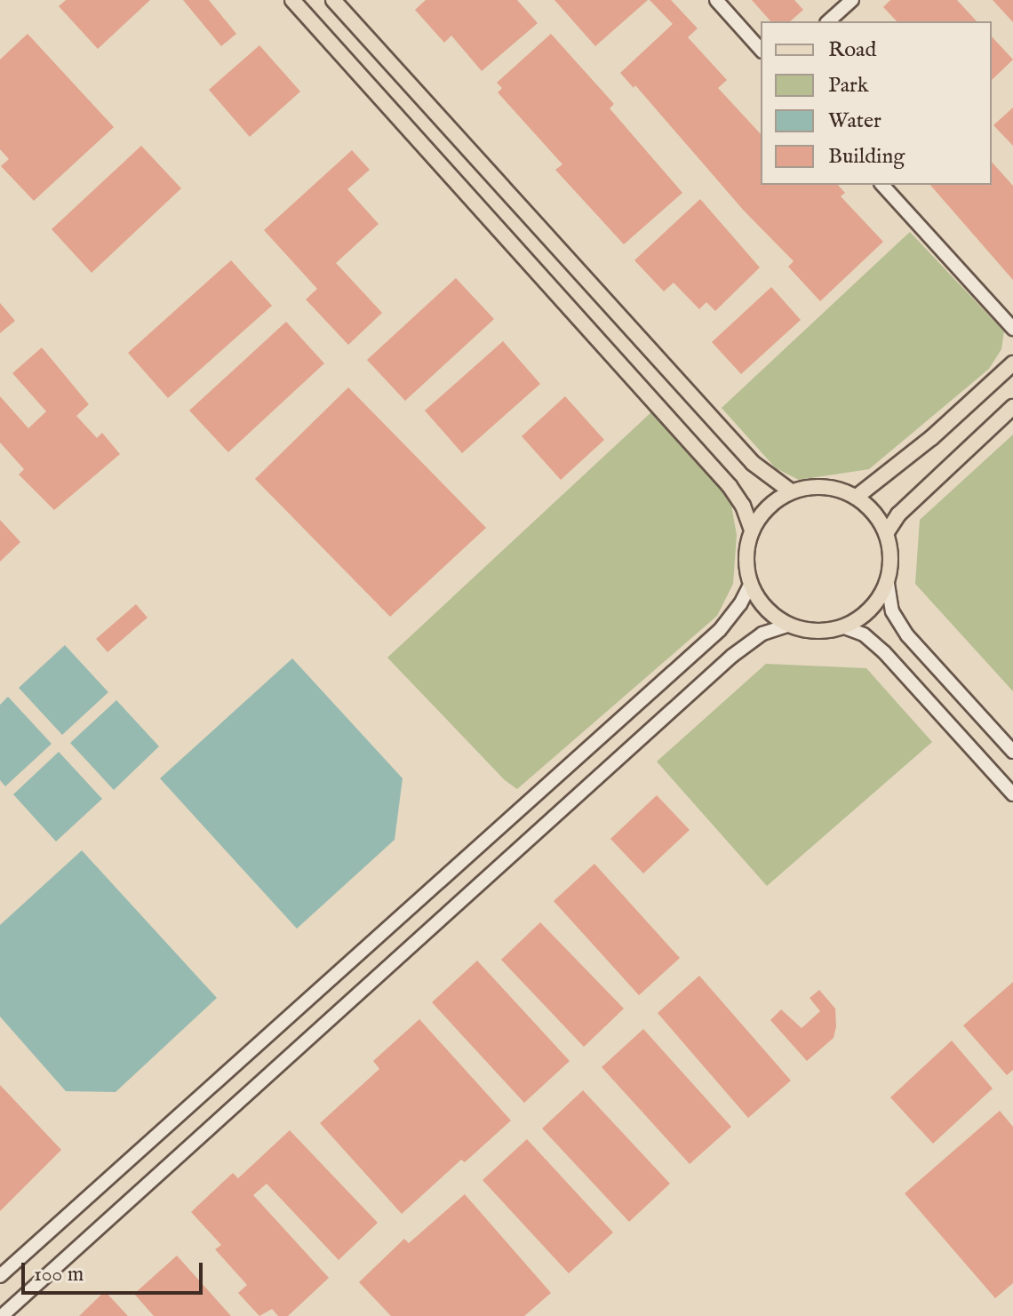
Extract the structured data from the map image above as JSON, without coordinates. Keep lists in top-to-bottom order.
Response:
{
  "legend": [
    "Road",
    "Park",
    "Water",
    "Building"
  ],
  "scale_bar": "100 m"
}
